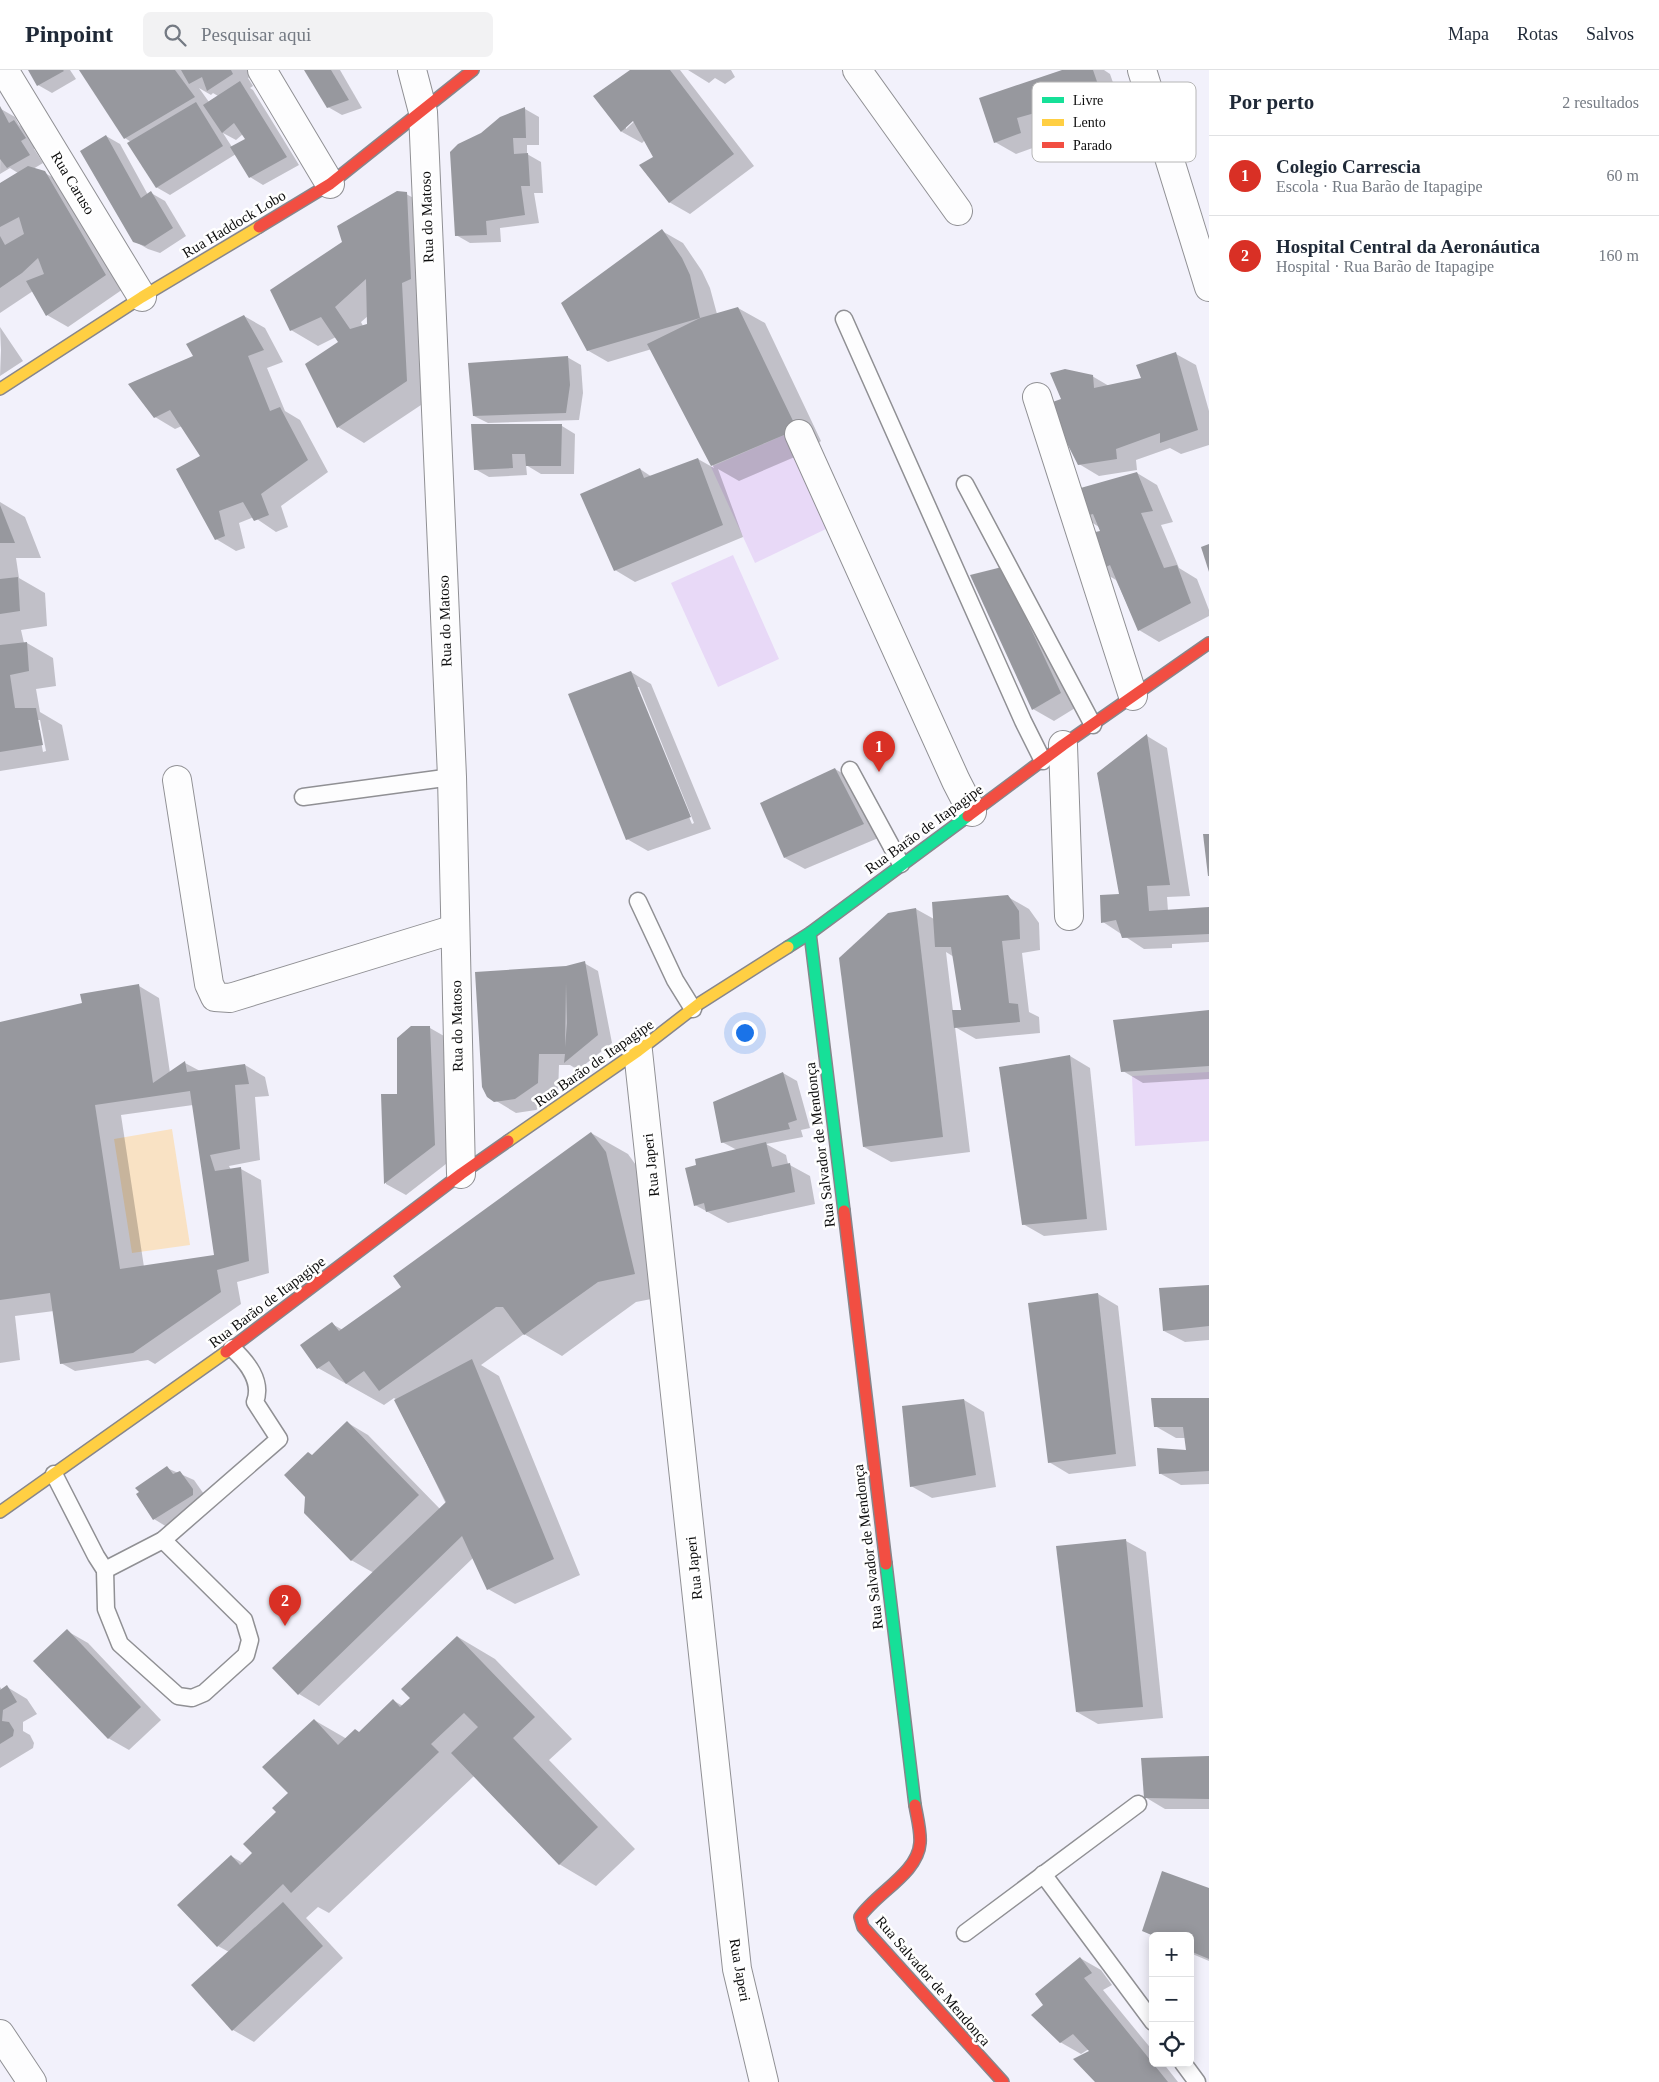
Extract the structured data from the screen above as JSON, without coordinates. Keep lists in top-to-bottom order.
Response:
{
  "streets": {
    "street": [
      "Rua Caruso",
      "Rua do Matoso",
      "Rua Haddock Lobo",
      "Rua Barão de Itapagipe",
      "Rua Salvador de Mendonça",
      "Rua Japeri"
    ]
  },
  "crossings": [
    ["Rua Caruso", "Rua Haddock Lobo"],
    ["Rua do Matoso", "Rua Haddock Lobo"],
    ["Rua do Matoso", "Rua Barão de Itapagipe"],
    ["Rua Barão de Itapagipe", "Rua Salvador de Mendonça"],
    ["Rua Barão de Itapagipe", "Rua Japeri"]
  ],
  "legend": ["Livre", "Lento", "Parado"],
  "page": {
    "header": "Pinpoint",
    "search": "Pesquisar aqui",
    "nav": ["Mapa", "Rotas", "Salvos"],
    "heading": ["Por perto", "2 resultados"],
    "list": [
      {
        "mark": "1",
        "name": "Colegio Carrescia",
        "note": "Escola · Rua Barão de Itapagipe",
        "value": "60 m"
      },
      {
        "mark": "2",
        "name": "Hospital Central da Aeronáutica",
        "note": "Hospital · Rua Barão de Itapagipe",
        "value": "160 m"
      }
    ],
    "pins": ["1", "2"],
    "map_buttons": ["+", "−"]
  }
}
